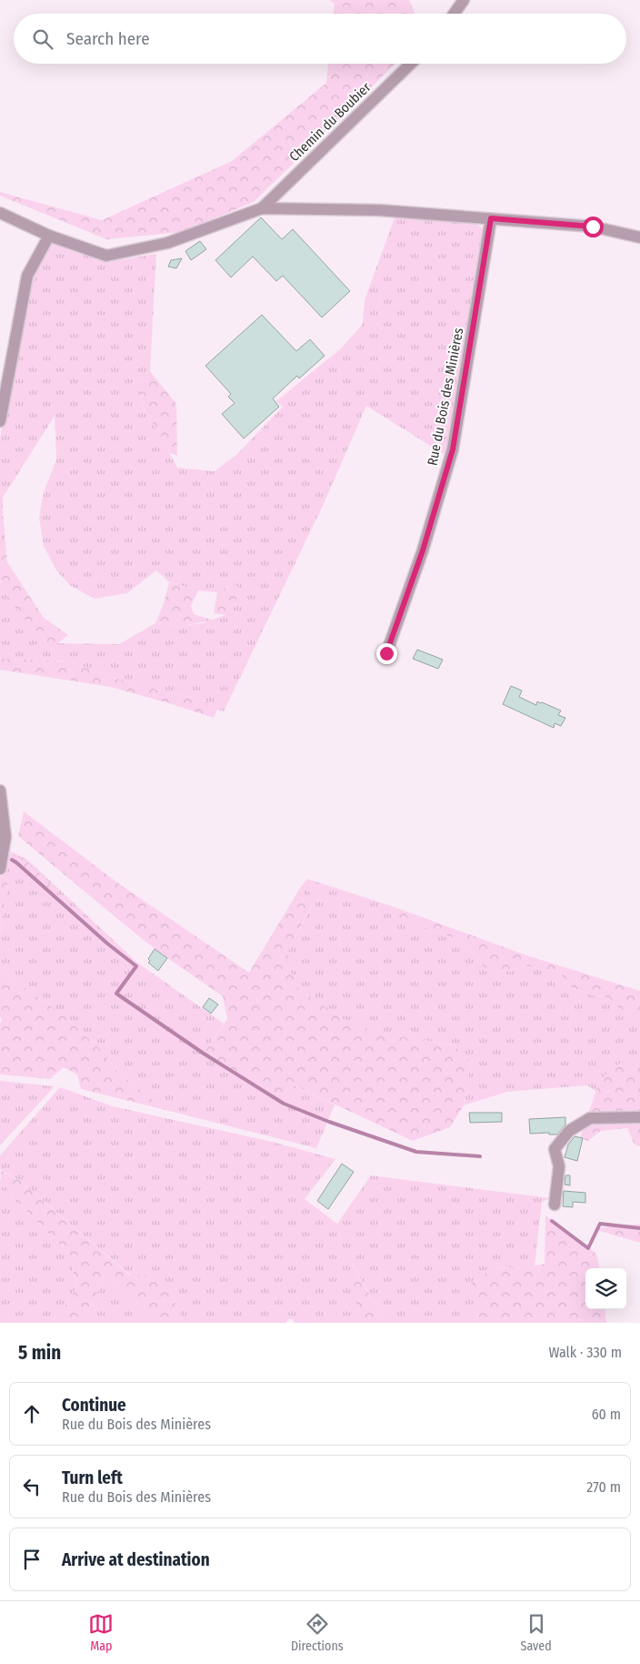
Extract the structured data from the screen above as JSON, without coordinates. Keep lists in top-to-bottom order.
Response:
{
  "streets": {
    "street": ["Chemin du Boubier", "Rue du Bois des Minières"]
  },
  "page": {
    "search": "Search here",
    "heading": ["5 min", "Walk · 330 m"],
    "list": [
      ["Continue", "Rue du Bois des Minières", "60 m"],
      ["Turn left", "Rue du Bois des Minières", "270 m"],
      "Arrive at destination"
    ],
    "nav": ["Map", "Directions", "Saved"]
  }
}
